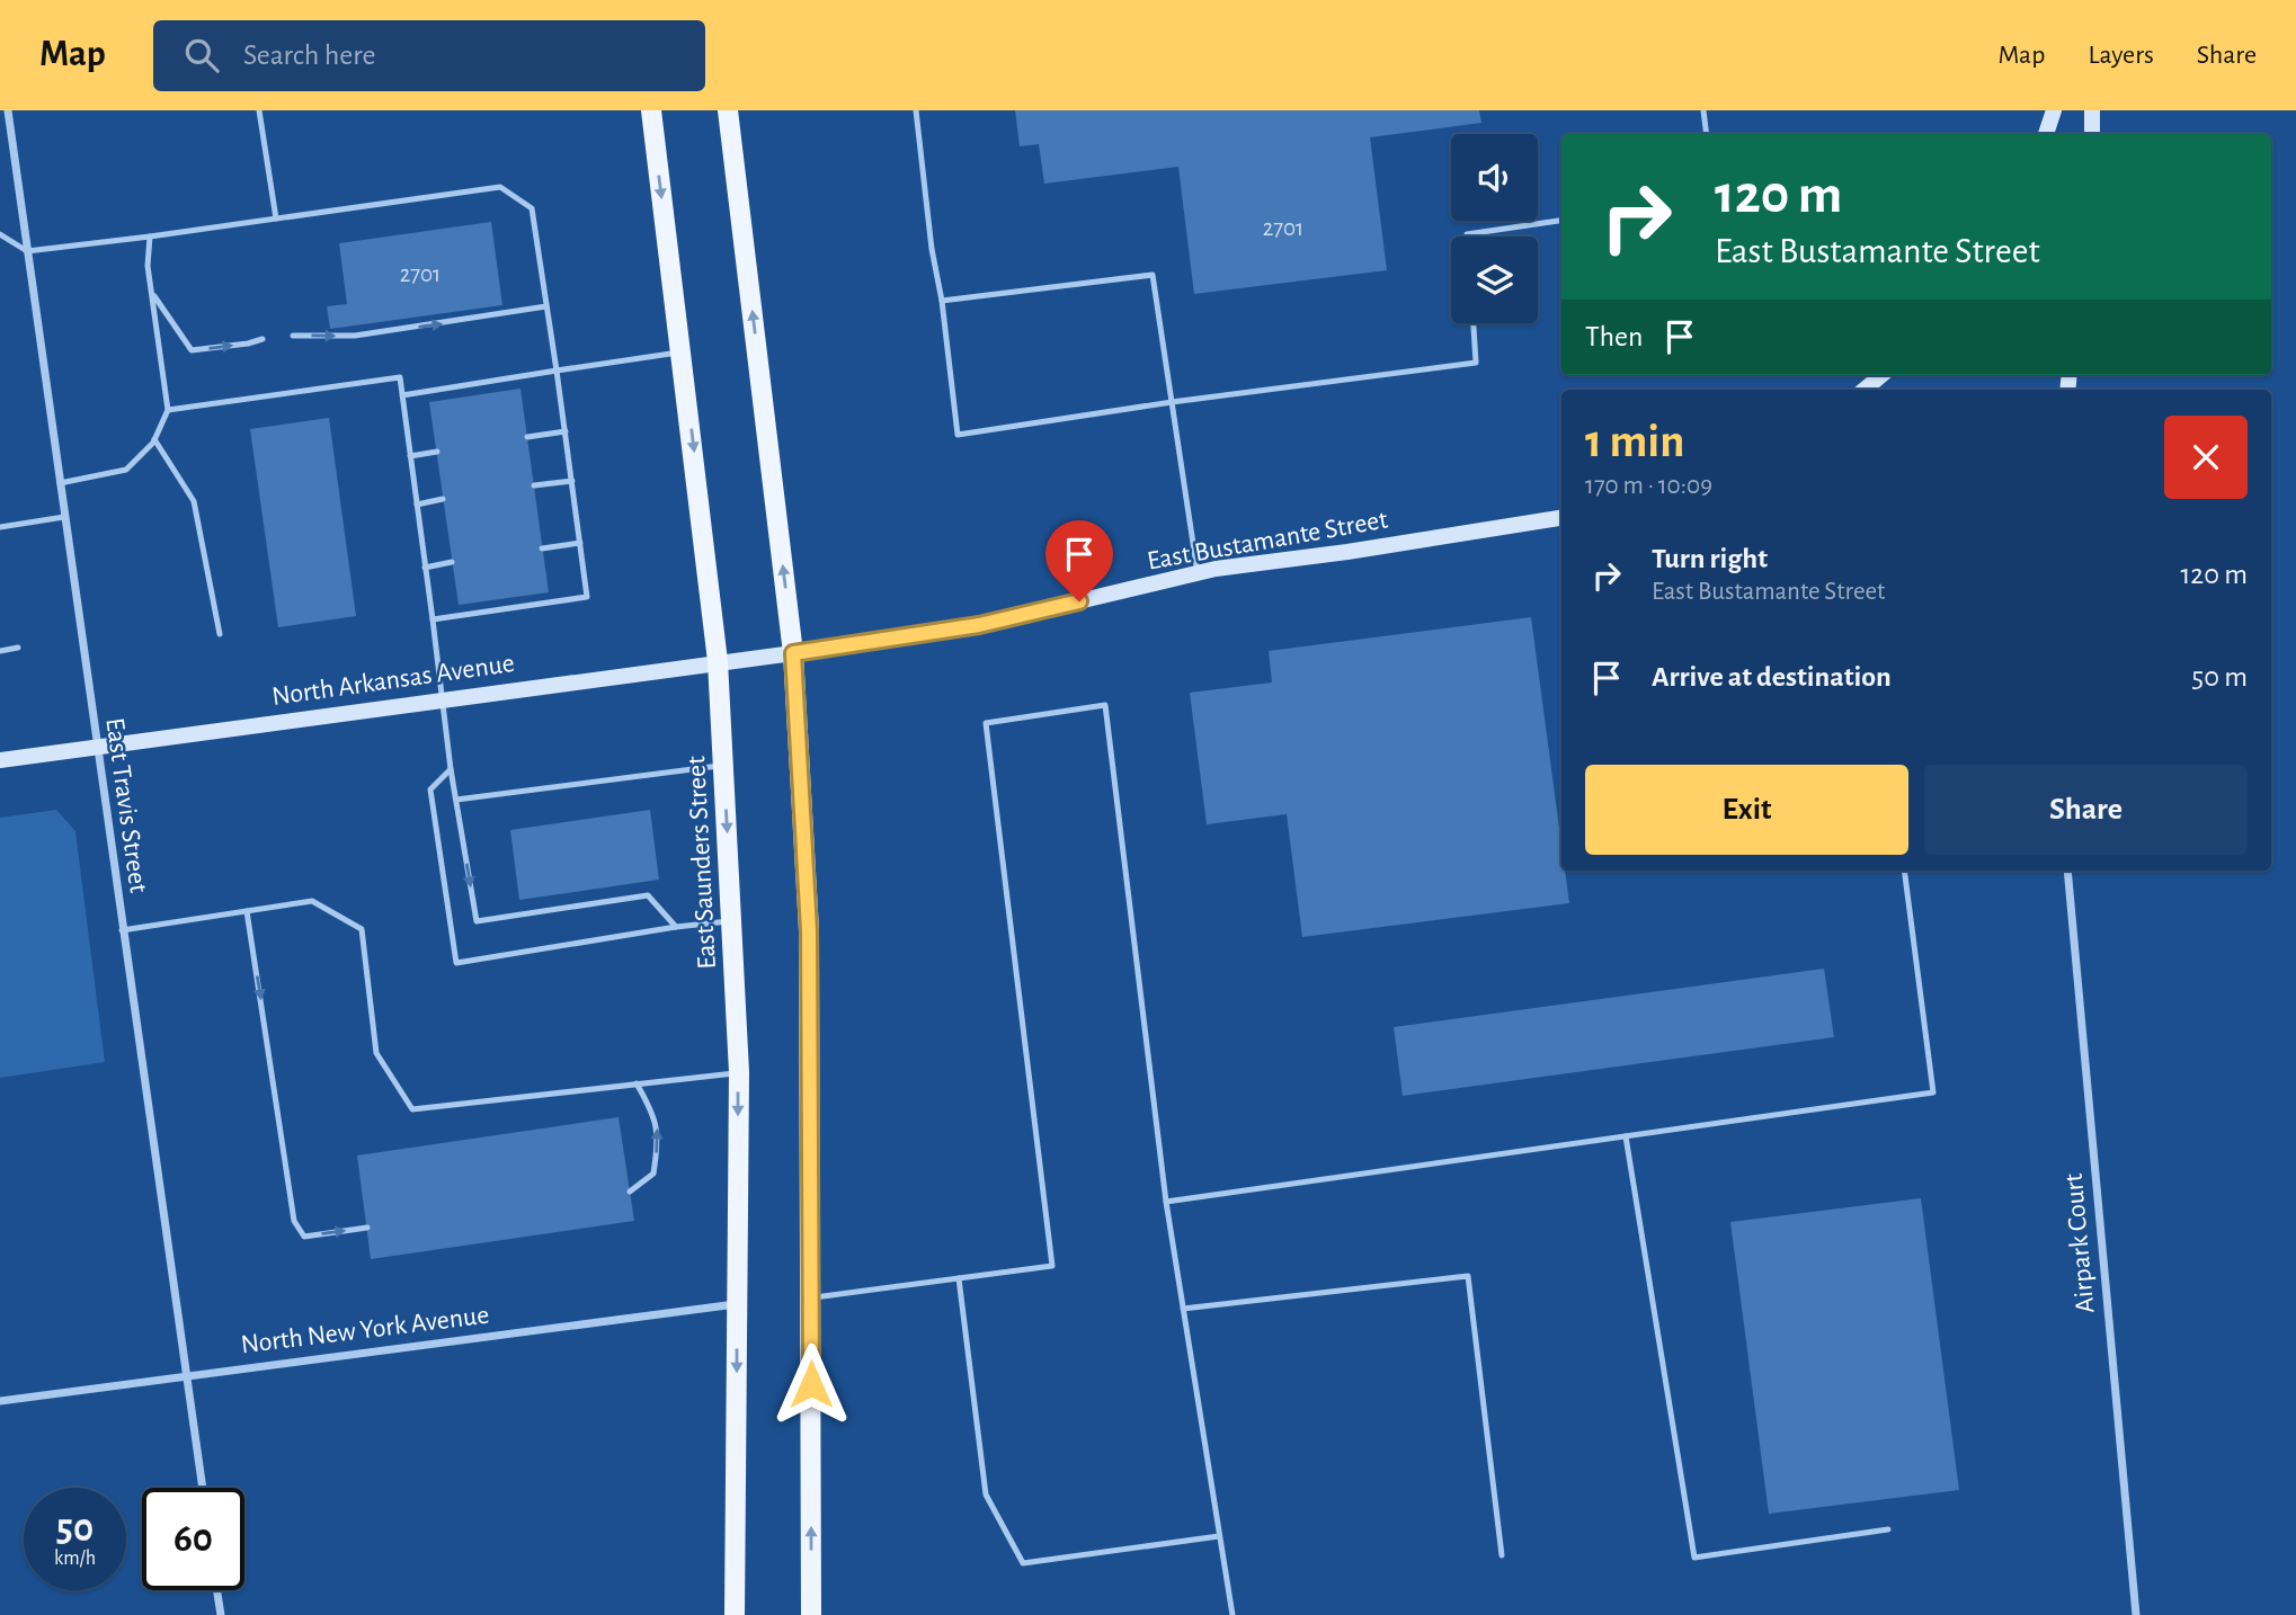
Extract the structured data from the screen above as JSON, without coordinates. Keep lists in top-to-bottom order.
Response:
{
  "streets": {
    "main road": ["East Bustamante Street", "North Arkansas Avenue", "East Saunders Street"],
    "street": ["East Travis Street", "Airpark Court", "North New York Avenue"]
  },
  "crossings": [
    ["East Bustamante Street", "North Arkansas Avenue"],
    ["North Arkansas Avenue", "East Travis Street"],
    ["North Arkansas Avenue", "East Saunders Street"],
    ["East Travis Street", "North New York Avenue"],
    ["East Saunders Street", "North New York Avenue"]
  ],
  "house_numbers": ["2701", "2701"],
  "page": {
    "header": "Map",
    "search": "Search here",
    "nav": ["Map", "Layers", "Share"],
    "turn": ["120 m", "East Bustamante Street"],
    "then": "Then",
    "heading": ["1 min", "170 m · 10:09"],
    "list": [
      {
        "name": "Turn right",
        "note": "East Bustamante Street",
        "value": "120 m"
      },
      {
        "name": "Arrive at destination",
        "value": "50 m"
      }
    ],
    "buttons": ["Exit", "Share"],
    "speed": "50 km/h",
    "limit": "60"
  }
}
